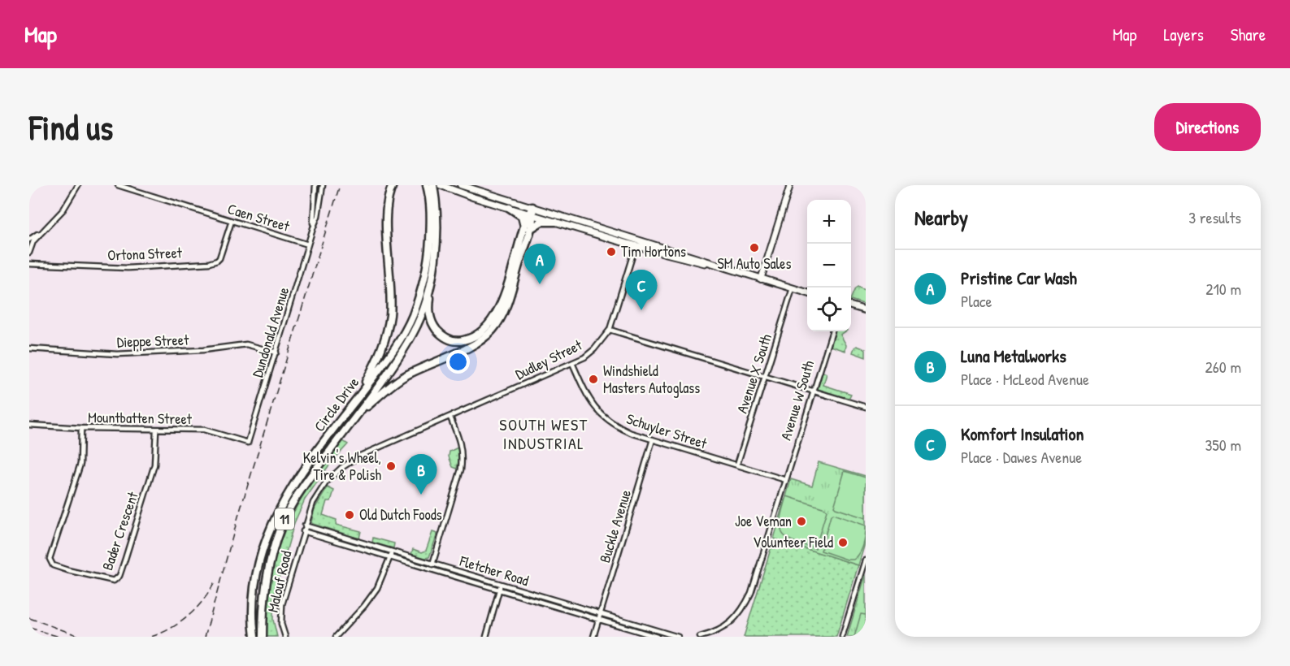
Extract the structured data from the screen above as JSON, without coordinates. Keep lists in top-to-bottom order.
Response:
{
  "streets": {
    "highway": ["Circle Drive", "11"],
    "street": [
      "Caen Street",
      "Ortona Street",
      "Dundonald Avenue",
      "Dieppe Street",
      "Dudley Street",
      "Avenue X South",
      "Avenue W South",
      "Mountbatten Street",
      "Schuyler Street",
      "Buckle Avenue",
      "Bader Crescent",
      "Fletcher Road",
      "Malouf Road"
    ]
  },
  "crossings": [
    ["Caen Street", "Ortona Street"],
    ["Caen Street", "Dundonald Avenue"],
    ["Dundonald Avenue", "Dieppe Street"],
    ["Dundonald Avenue", "Mountbatten Street"],
    ["Dudley Street", "Schuyler Street"],
    ["Dudley Street", "Fletcher Road"],
    ["Dudley Street", "Malouf Road"],
    ["Avenue X South", "Schuyler Street"],
    ["Avenue W South", "Schuyler Street"],
    ["Mountbatten Street", "Bader Crescent"],
    ["Schuyler Street", "Buckle Avenue"],
    ["Buckle Avenue", "Fletcher Road"],
    ["Fletcher Road", "Malouf Road"]
  ],
  "districts": ["SOUTH WEST INDUSTRIAL"],
  "places": [
    "SM Auto Sales",
    "Tim Hortons",
    "Windshield Masters Autoglass",
    "Kelvin's Wheel, Tire & Polish",
    "Old Dutch Foods",
    "Joe Veman",
    "Volunteer Field"
  ],
  "page": {
    "header": "Map",
    "nav": ["Map", "Layers", "Share"],
    "buttons": "Directions",
    "title": "Find us",
    "heading": ["Nearby", "3 results"],
    "map_buttons": ["+", "−"],
    "pins": ["A", "C", "B"],
    "list": [
      {
        "mark": "A",
        "name": "Pristine Car Wash",
        "note": "Place",
        "value": "210 m"
      },
      {
        "mark": "B",
        "name": "Luna Metalworks",
        "note": "Place · McLeod Avenue",
        "value": "260 m"
      },
      {
        "mark": "C",
        "name": "Komfort Insulation",
        "note": "Place · Dawes Avenue",
        "value": "350 m"
      }
    ]
  }
}
